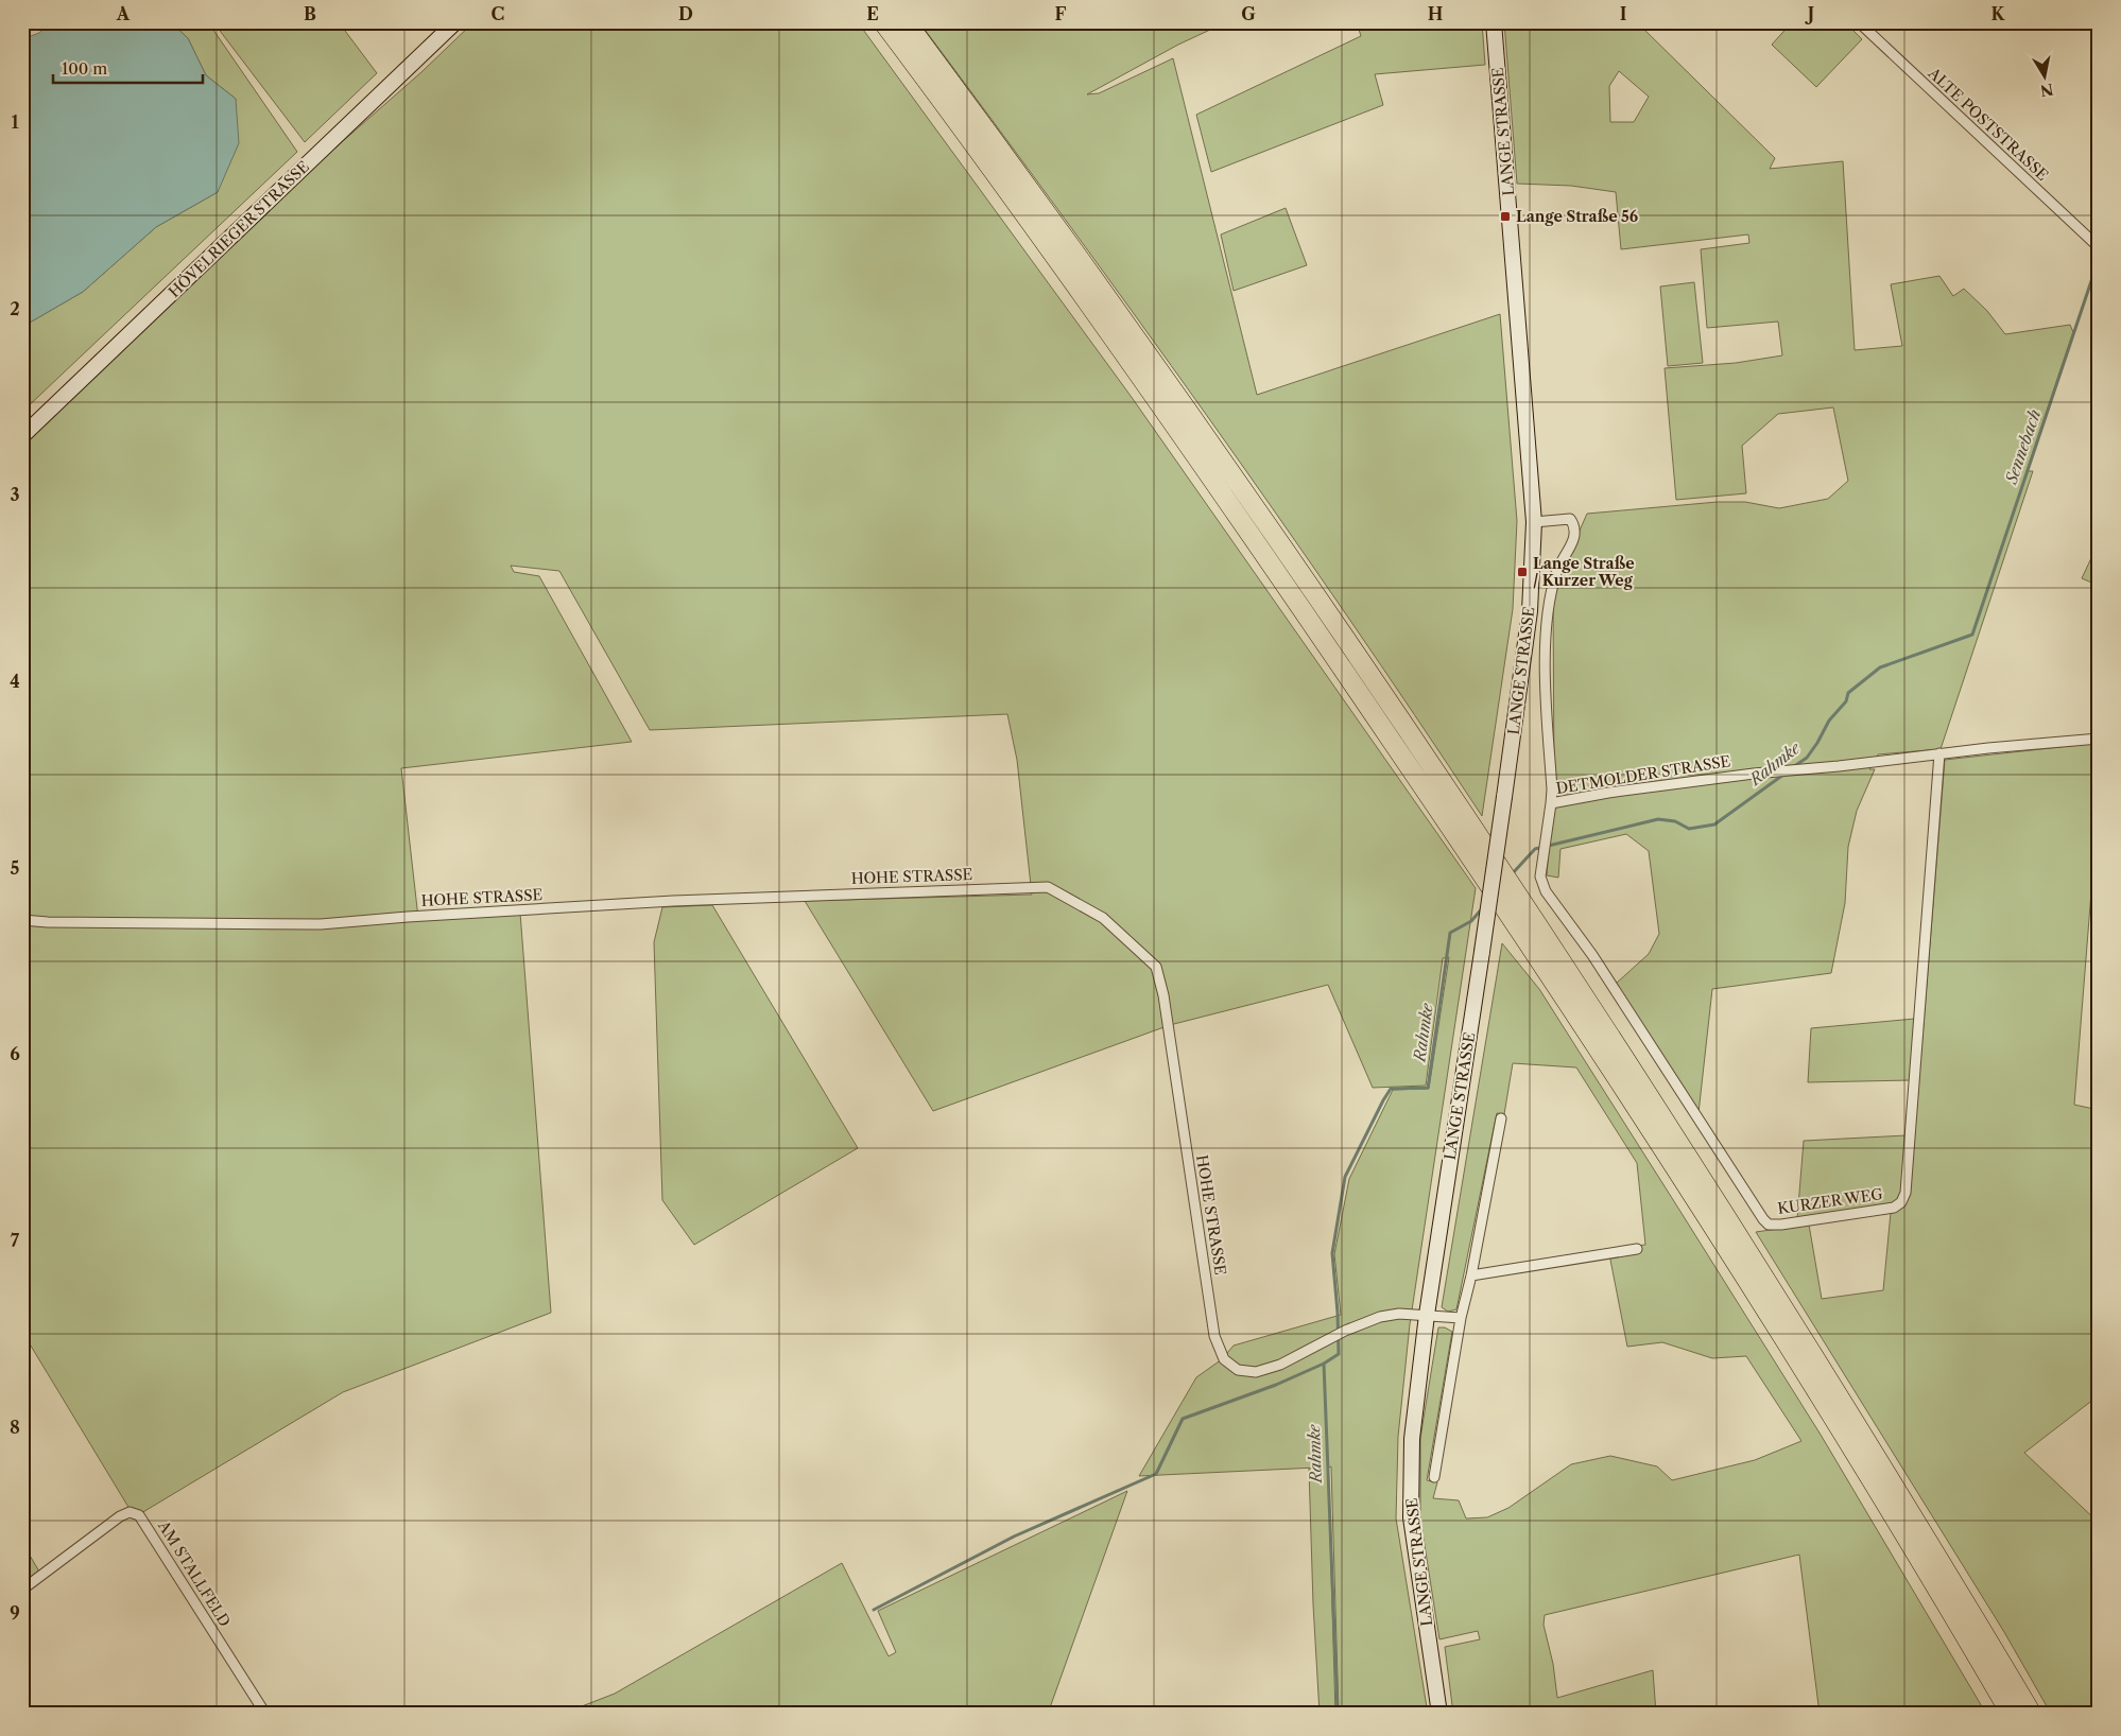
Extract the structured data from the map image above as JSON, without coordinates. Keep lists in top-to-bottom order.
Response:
{
  "streets": {
    "street": [
      "ALTE POSTSTRASSE",
      "LANGE STRASSE",
      "HÖVELRIEGER STRASSE",
      "DETMOLDER STRASSE",
      "HOHE STRASSE",
      "KURZER WEG",
      "AM STALLFELD"
    ]
  },
  "crossings": [
    ["LANGE STRASSE", "DETMOLDER STRASSE"],
    ["LANGE STRASSE", "HOHE STRASSE"],
    ["DETMOLDER STRASSE", "KURZER WEG"]
  ],
  "water": ["Sennebach", "Rahmke"],
  "places": {
    "transit": ["Lange Straße 56", "Lange Straße / Kurzer Weg"]
  },
  "scale_bar": "100 m",
  "north": "bottom",
  "grid": {
    "columns": [
      "A",
      "B",
      "C",
      "D",
      "E",
      "F",
      "G",
      "H",
      "I",
      "J",
      "K"
    ],
    "rows": [
      "1",
      "2",
      "3",
      "4",
      "5",
      "6",
      "7",
      "8",
      "9"
    ]
  }
}
